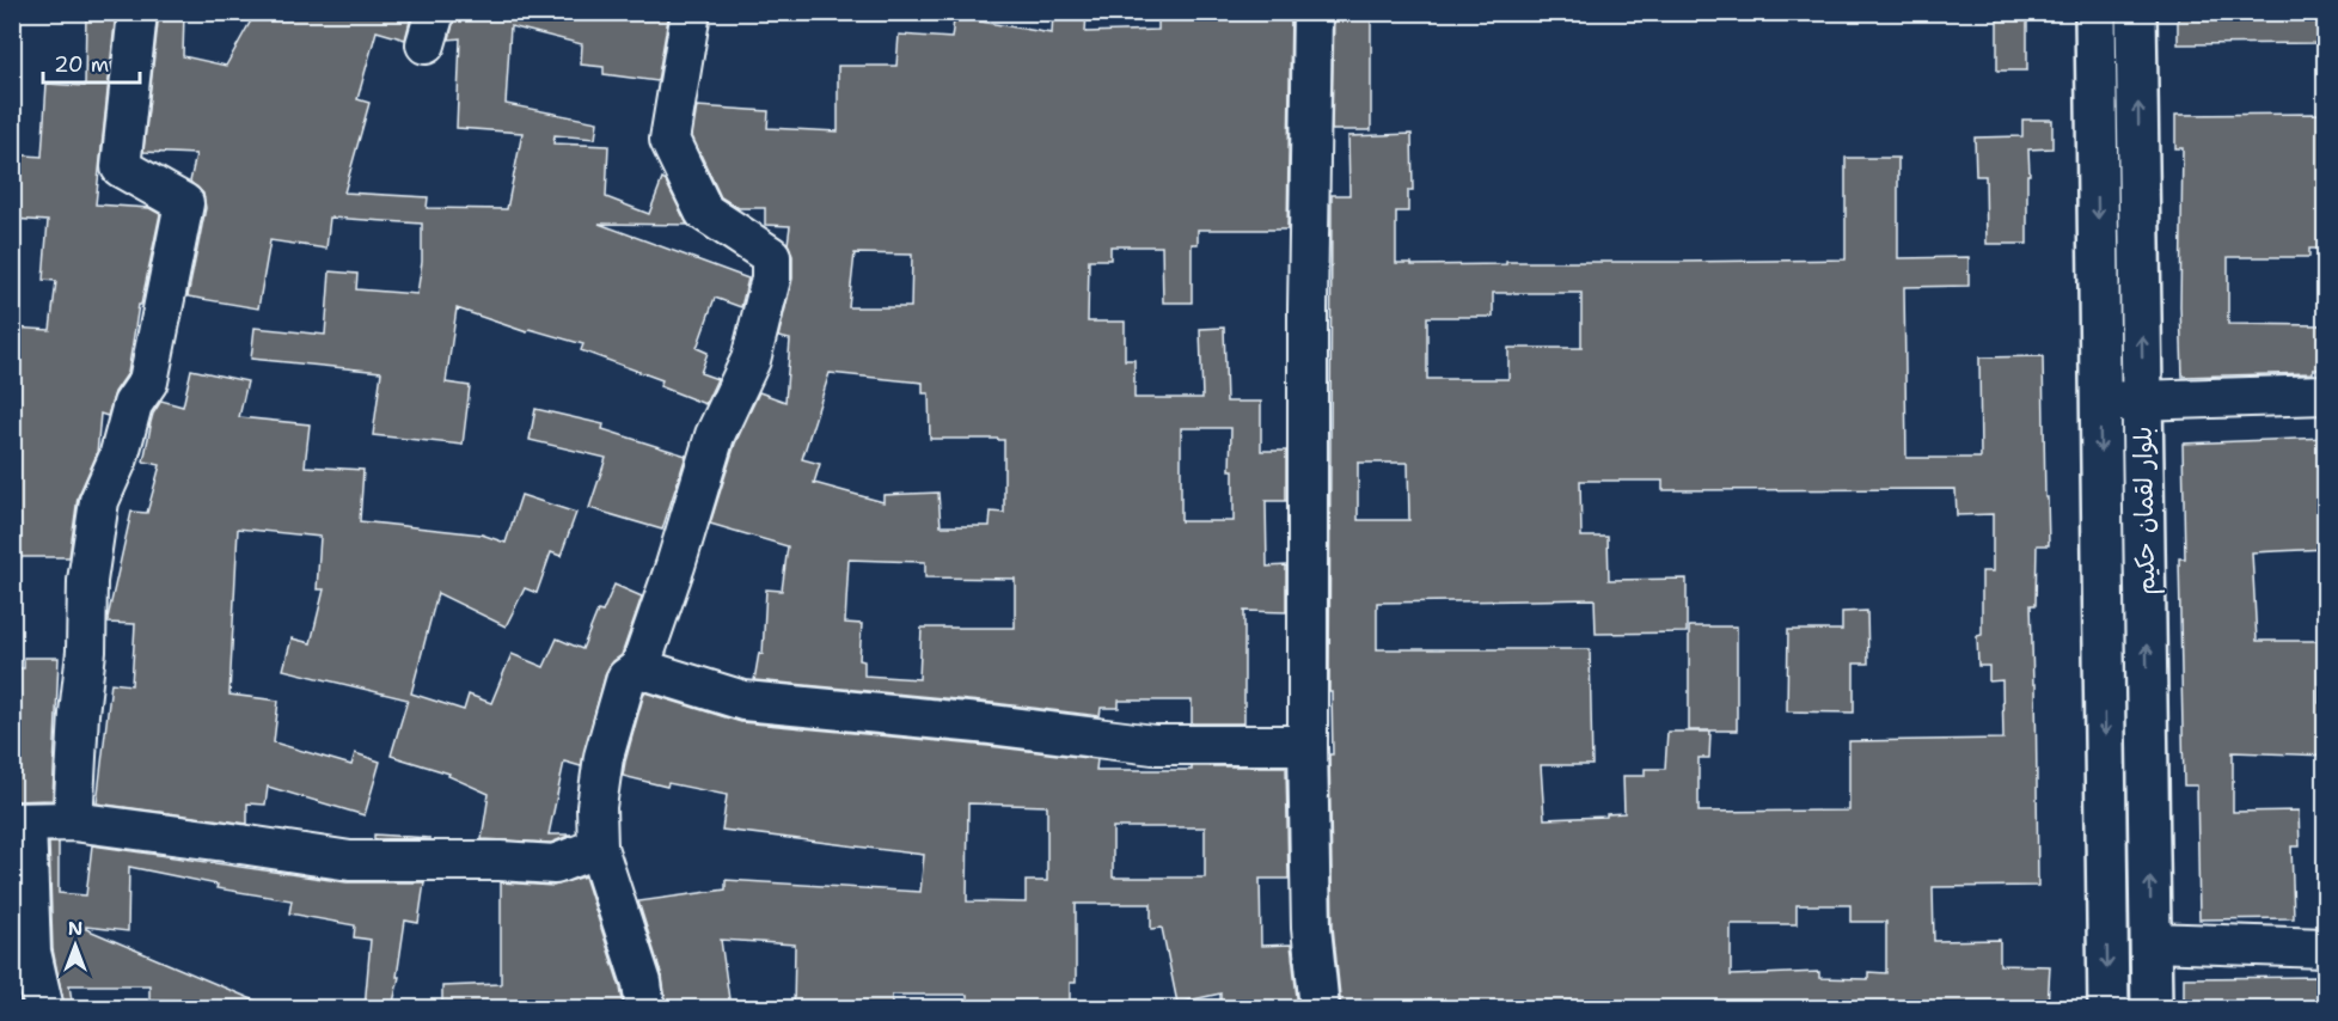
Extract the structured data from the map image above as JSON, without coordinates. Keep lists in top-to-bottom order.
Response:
{
  "streets": {
    "street": ["بلوار لقمان حکیم"]
  },
  "scale_bar": "20 m",
  "north": "top"
}
